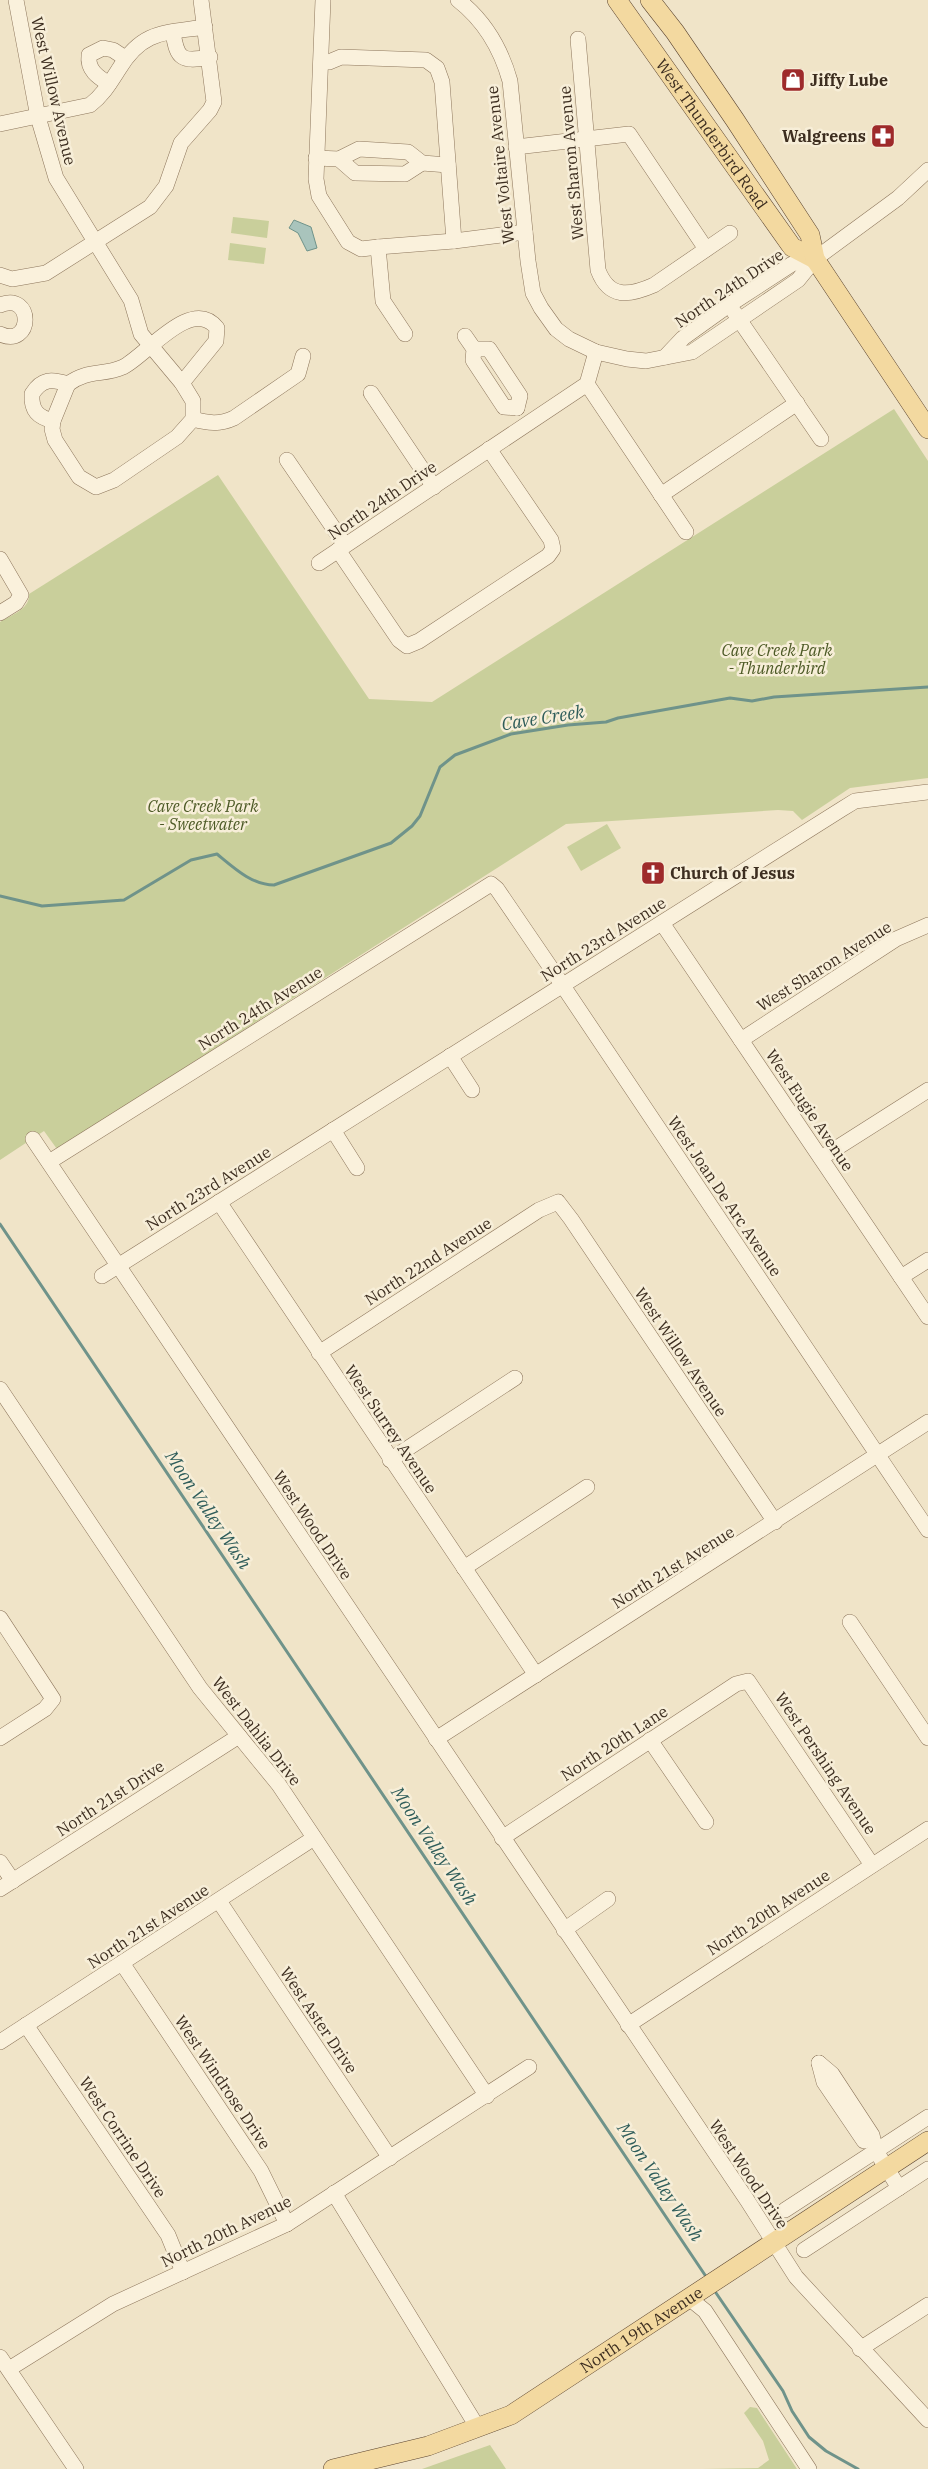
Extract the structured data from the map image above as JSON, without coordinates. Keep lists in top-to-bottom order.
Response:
{
  "streets": {
    "main road": ["West Thunderbird Road", "North 19th Avenue"],
    "street": [
      "West Willow Avenue",
      "West Sharon Avenue",
      "West Voltaire Avenue",
      "North 24th Drive",
      "North 23rd Avenue",
      "North 24th Avenue",
      "West Eugie Avenue",
      "West Joan De Arc Avenue",
      "North 22nd Avenue",
      "West Surrey Avenue",
      "West Wood Drive",
      "North 21st Avenue",
      "West Dahlia Drive",
      "North 20th Lane",
      "West Pershing Avenue",
      "North 21st Drive",
      "North 20th Avenue",
      "West Aster Drive",
      "West Windrose Drive",
      "West Corrine Drive"
    ]
  },
  "crossings": [
    ["West Willow Avenue", "North 22nd Avenue"],
    ["West Willow Avenue", "North 21st Avenue"],
    ["West Thunderbird Road", "North 24th Drive"],
    ["West Sharon Avenue", "West Eugie Avenue"],
    ["West Voltaire Avenue", "North 24th Drive"],
    ["North 23rd Avenue", "West Eugie Avenue"],
    ["North 23rd Avenue", "West Joan De Arc Avenue"],
    ["North 23rd Avenue", "West Surrey Avenue"],
    ["North 23rd Avenue", "West Wood Drive"],
    ["North 24th Avenue", "West Joan De Arc Avenue"],
    ["North 24th Avenue", "West Wood Drive"],
    ["West Joan De Arc Avenue", "North 21st Avenue"],
    ["North 22nd Avenue", "West Surrey Avenue"],
    ["West Surrey Avenue", "North 21st Avenue"],
    ["West Wood Drive", "North 21st Avenue"],
    ["West Wood Drive", "North 20th Lane"],
    ["West Wood Drive", "North 20th Avenue"],
    ["West Wood Drive", "North 19th Avenue"],
    ["North 21st Avenue", "West Dahlia Drive"],
    ["North 21st Avenue", "West Aster Drive"],
    ["North 21st Avenue", "West Windrose Drive"],
    ["North 21st Avenue", "West Corrine Drive"],
    ["West Dahlia Drive", "North 21st Drive"],
    ["West Dahlia Drive", "North 20th Avenue"],
    ["North 20th Lane", "West Pershing Avenue"],
    ["West Pershing Avenue", "North 20th Avenue"],
    ["North 20th Avenue", "West Aster Drive"],
    ["North 20th Avenue", "West Windrose Drive"],
    ["North 20th Avenue", "West Corrine Drive"]
  ],
  "water": ["Cave Creek", "Moon Valley Wash"],
  "parks": ["Cave Creek Park - Thunderbird", "Cave Creek Park - Sweetwater"],
  "places": {
    "shop": ["Jiffy Lube"],
    "pharmacy": ["Walgreens"],
    "church": ["Church of Jesus"]
  }
}
